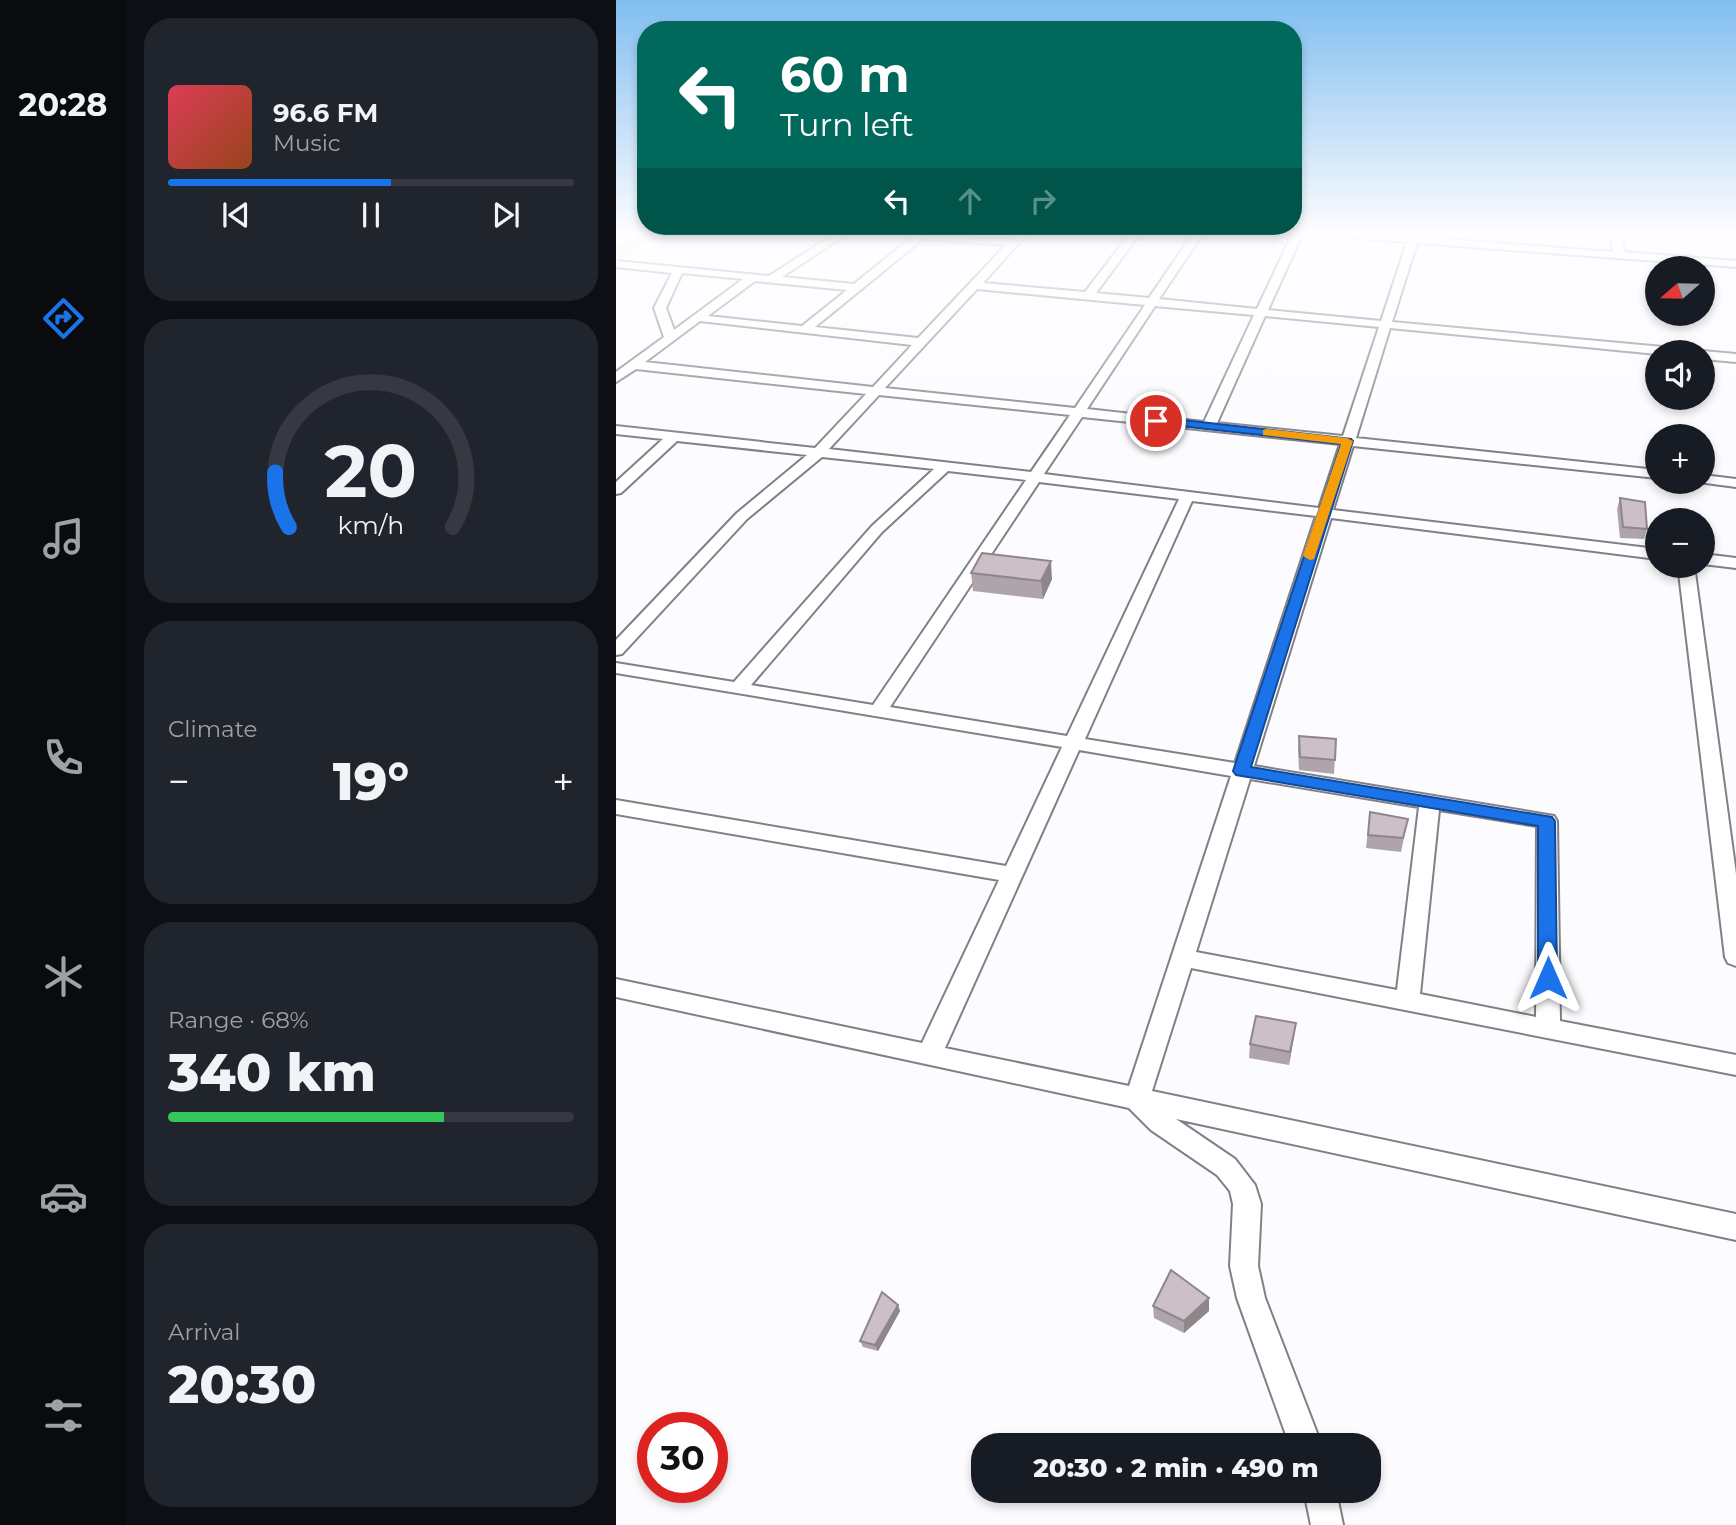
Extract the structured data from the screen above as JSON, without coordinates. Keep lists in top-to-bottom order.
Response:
{
  "north": "left",
  "page": {
    "tabs": "20:28",
    "turn": ["60 m", "Turn left"],
    "song": ["96.6 FM", "Music"],
    "map_buttons": ["+", "−"],
    "tile": [
      "Climate",
      ["Range · 68%", "340 km"],
      ["Arrival", "20:30"]
    ],
    "heat": ["−", "19°", "+"],
    "limit": "30",
    "trip": "20:30 · 2 min · 490 m",
    "gauge": ["20", "km/h"]
  }
}
